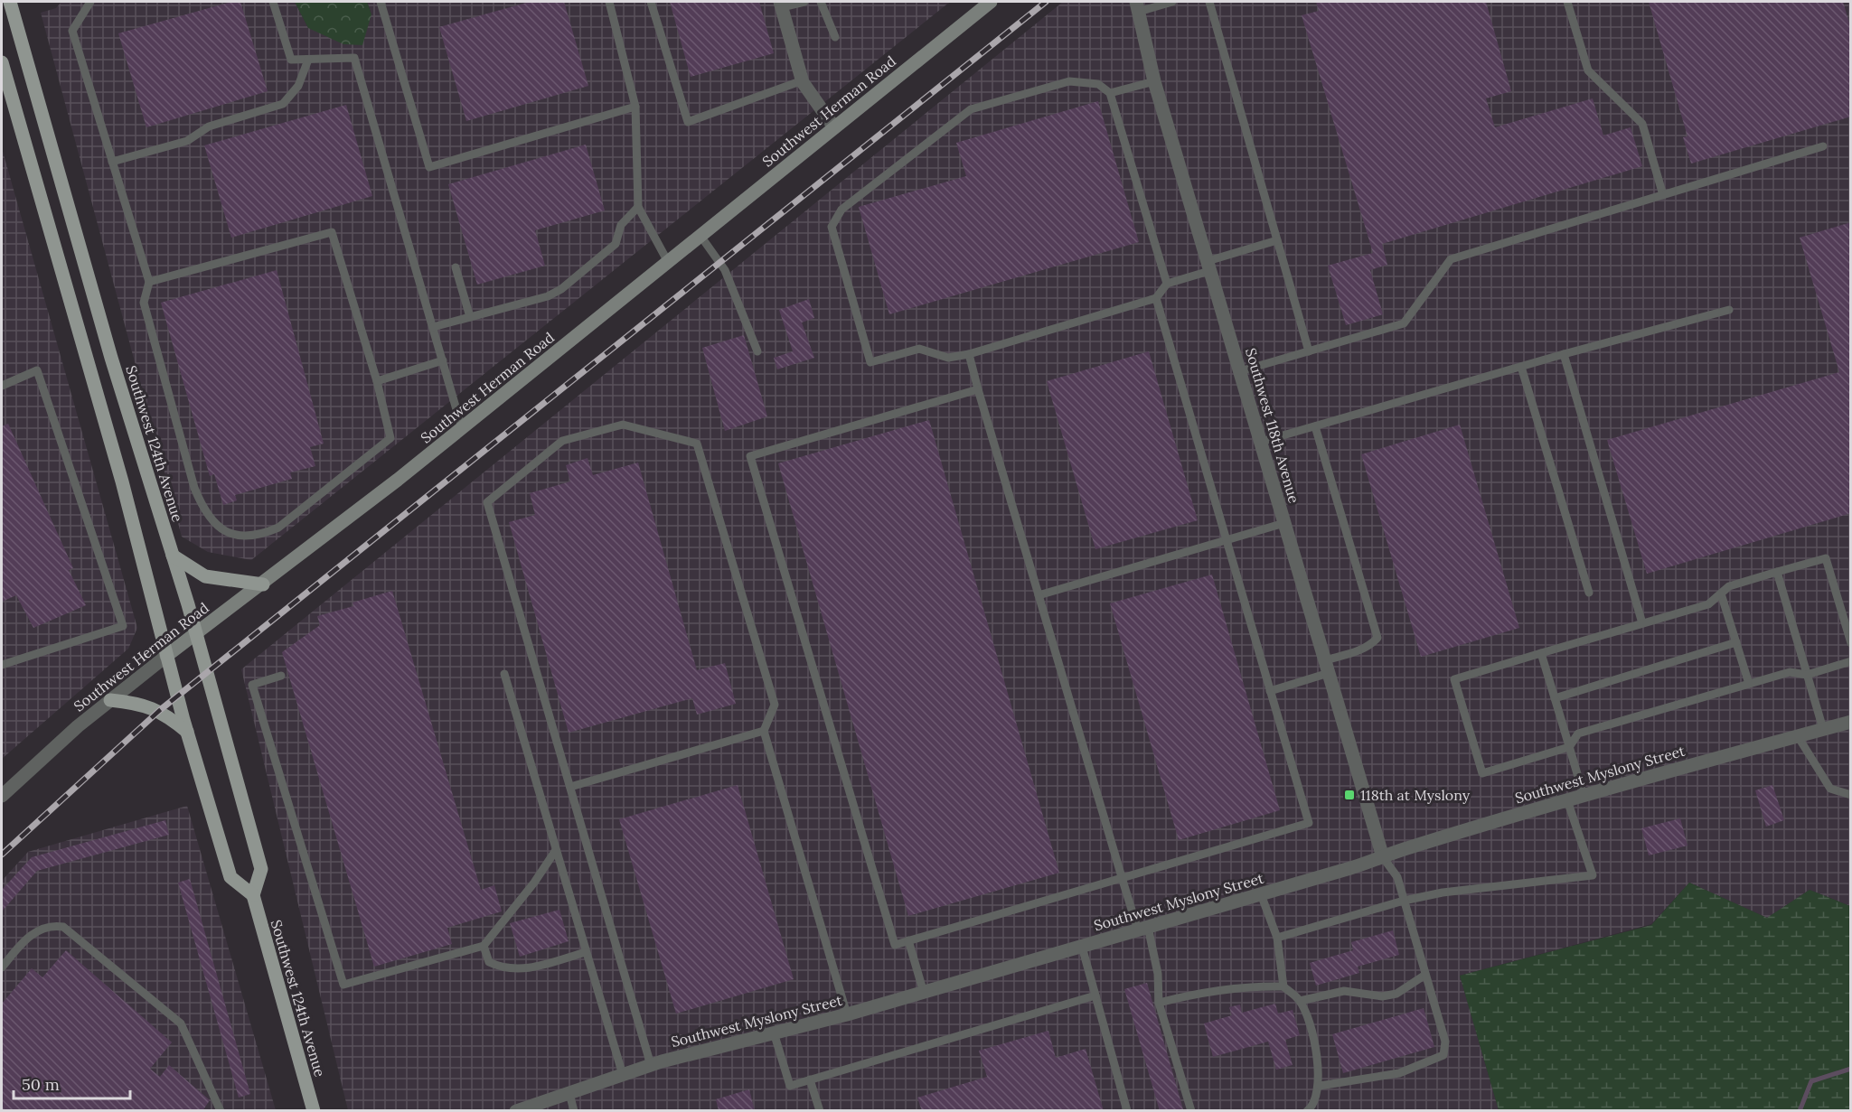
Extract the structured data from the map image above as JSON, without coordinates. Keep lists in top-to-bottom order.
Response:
{
  "streets": {
    "main road": ["Southwest Herman Road", "Southwest 124th Avenue"],
    "street": ["Southwest 118th Avenue", "Southwest Myslony Street"]
  },
  "crossings": [
    ["Southwest Herman Road", "Southwest 124th Avenue"],
    ["Southwest 118th Avenue", "Southwest Myslony Street"]
  ],
  "places": {
    "transit": ["118th at Myslony"]
  },
  "scale_bar": "50 m"
}
